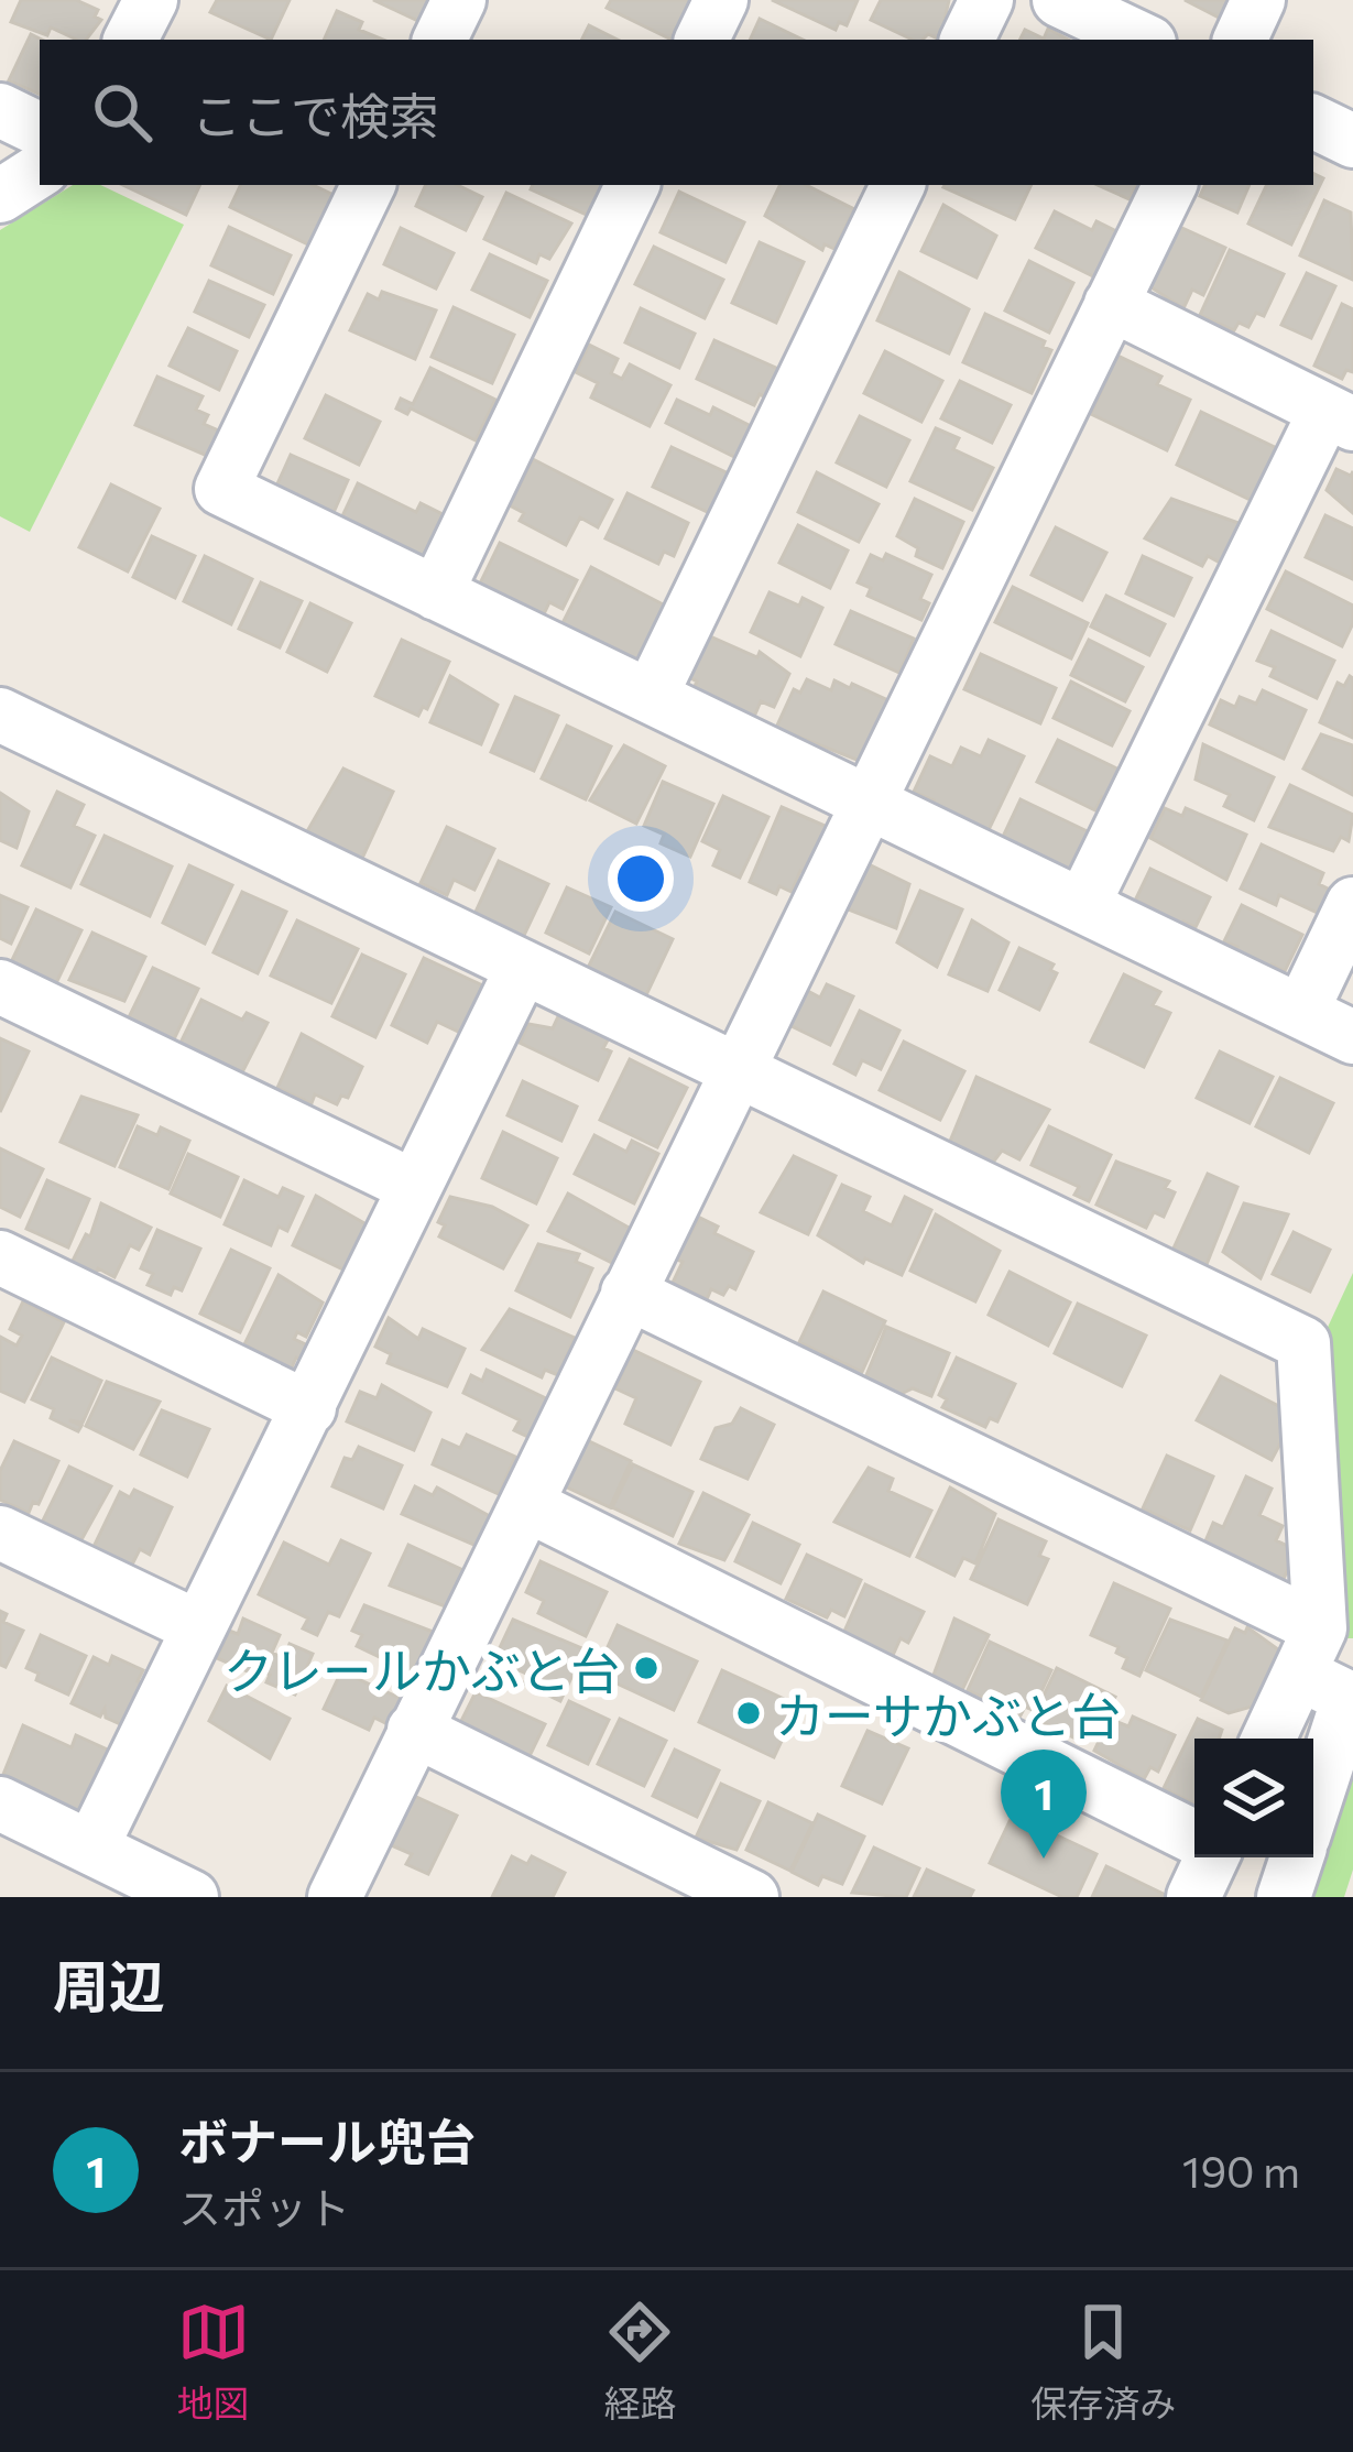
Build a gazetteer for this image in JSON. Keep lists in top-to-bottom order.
{
  "places": ["クレールかぶと台", "カーサかぶと台"],
  "page": {
    "search": "ここで検索",
    "pins": "1",
    "heading": "周辺",
    "list": [
      {
        "mark": "1",
        "name": "ボナール兜台",
        "note": "スポット",
        "value": "190 m"
      }
    ],
    "nav": ["地図", "経路", "保存済み"]
  }
}
